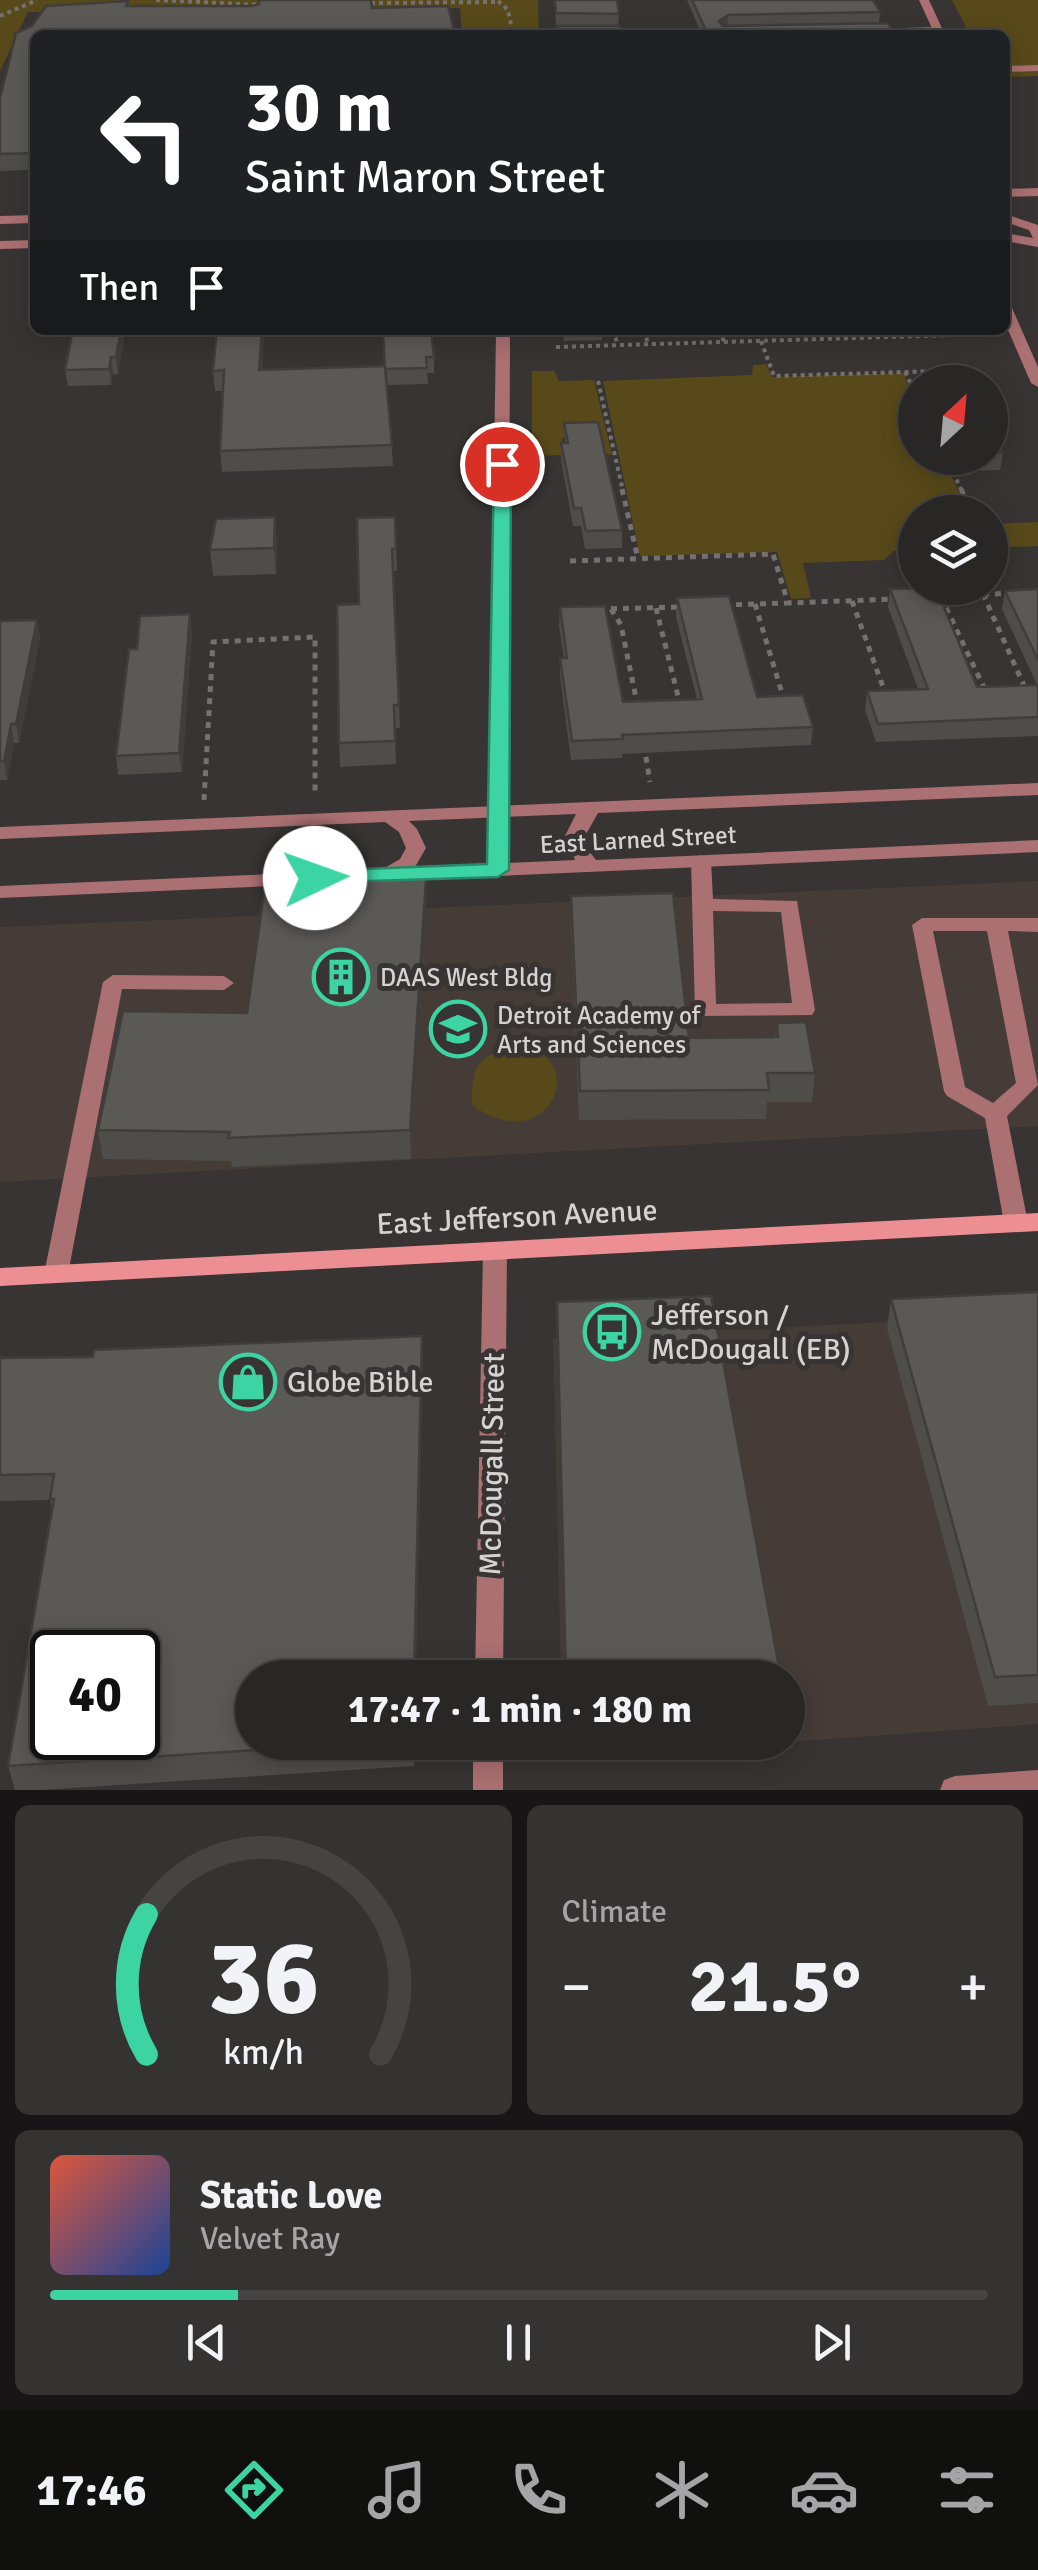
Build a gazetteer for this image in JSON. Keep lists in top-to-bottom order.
{
  "streets": {
    "main road": ["East Jefferson Avenue"],
    "street": ["East Larned Street", "McDougall Street"]
  },
  "crossings": [
    ["East Jefferson Avenue", "McDougall Street"]
  ],
  "places": {
    "building": ["DAAS West Bldg"],
    "school or university": ["Detroit Academy of Arts and Sciences"],
    "bus stop": ["Jefferson / McDougall (EB)"],
    "shop": ["Globe Bible"]
  },
  "north": "top right",
  "page": {
    "turn": ["30 m", "Saint Maron Street"],
    "then": "Then",
    "limit": "40",
    "trip": "17:47 · 1 min · 180 m",
    "tile": "Climate",
    "heat": ["−", "21.5°", "+"],
    "song": ["Static Love", "Velvet Ray"],
    "tabs": "17:46",
    "gauge": ["36", "km/h"]
  }
}
